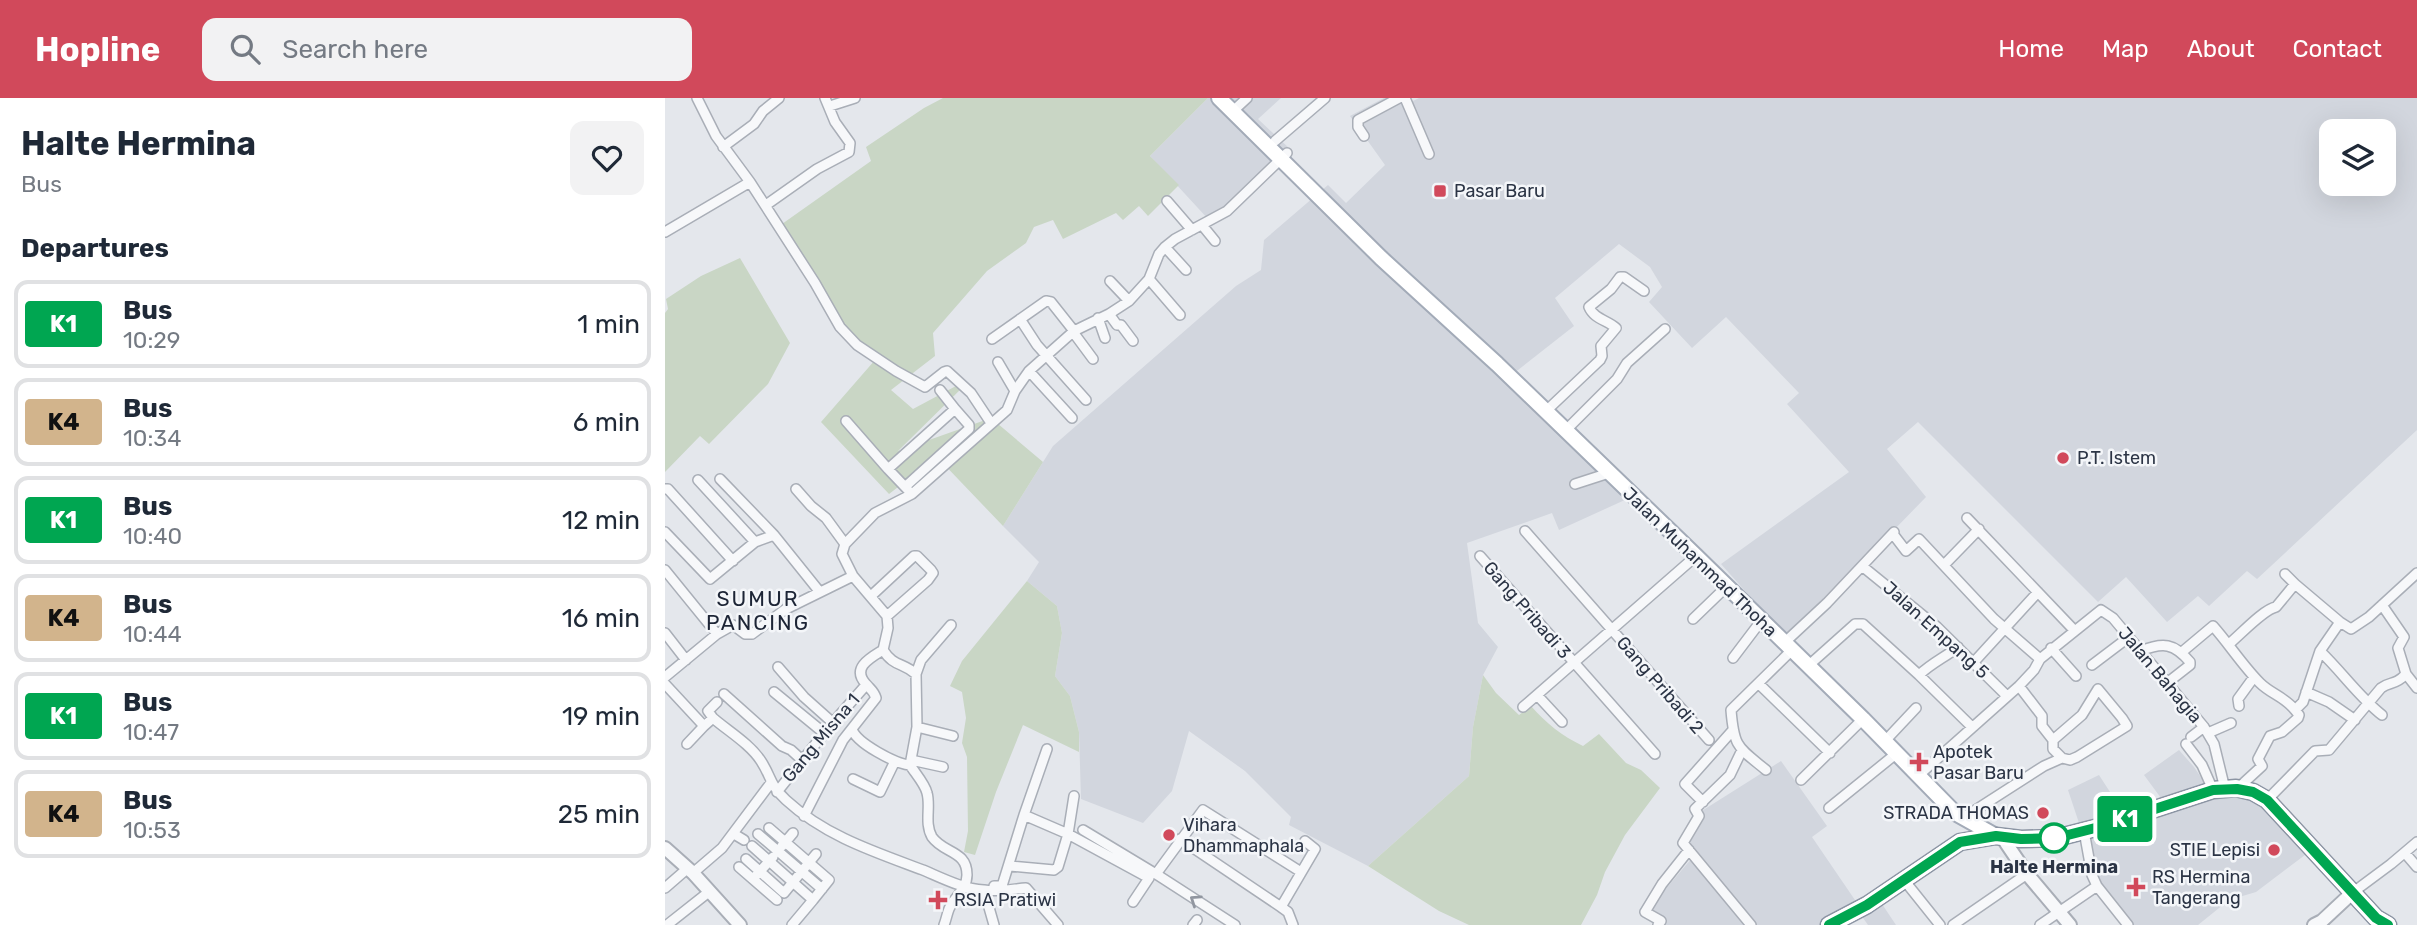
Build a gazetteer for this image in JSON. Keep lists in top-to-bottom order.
{
  "streets": {
    "main road": ["Jalan Muhammad Thoha"],
    "street": [
      "Gang Pribadi 3",
      "Jalan Empang 5",
      "Jalan Bahagia",
      "Gang Pribadi 2",
      "Gang Misna 1"
    ]
  },
  "crossings": [
    ["Jalan Muhammad Thoha", "Jalan Bahagia"],
    ["Jalan Empang 5", "Jalan Bahagia"]
  ],
  "districts": ["SUMUR PANCING"],
  "places": {
    "transit": ["Pasar Baru"],
    "other": [
      "P.T. Istem",
      "STRADA THOMAS",
      "Vihara Dhammaphala",
      "Halte Hermina",
      "STIE Lepisi"
    ],
    "health": ["Apotek Pasar Baru", "RS Hermina Tangerang", "RSIA Pratiwi"]
  },
  "lines": ["bus line K1"],
  "page": {
    "header": "Hopline",
    "search": "Search here",
    "nav": [
      "Home",
      "Map",
      "About",
      "Contact"
    ],
    "heading": [
      ["Halte Hermina", "Bus"],
      "Departures"
    ],
    "on_map": "K1",
    "list": [
      {
        "mark": "K1",
        "name": "Bus",
        "note": "10:29",
        "value": "1 min"
      },
      {
        "mark": "K4",
        "name": "Bus",
        "note": "10:34",
        "value": "6 min"
      },
      {
        "mark": "K1",
        "name": "Bus",
        "note": "10:40",
        "value": "12 min"
      },
      {
        "mark": "K4",
        "name": "Bus",
        "note": "10:44",
        "value": "16 min"
      },
      {
        "mark": "K1",
        "name": "Bus",
        "note": "10:47",
        "value": "19 min"
      },
      {
        "mark": "K4",
        "name": "Bus",
        "note": "10:53",
        "value": "25 min"
      }
    ]
  }
}
